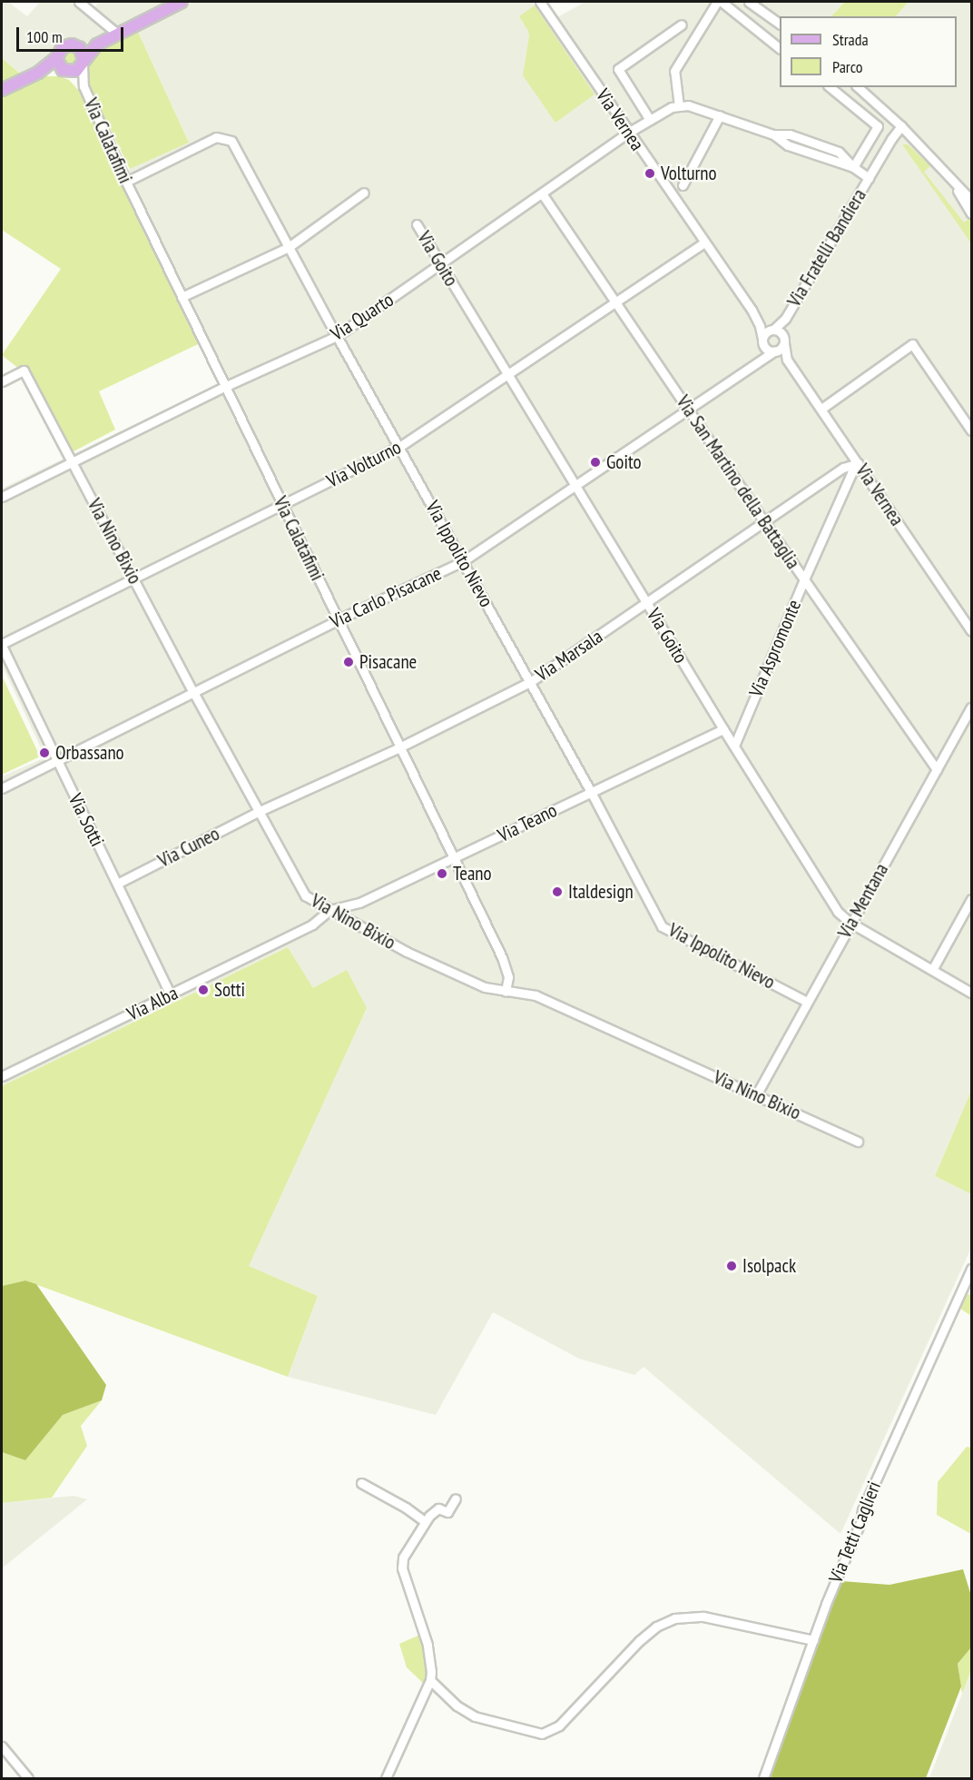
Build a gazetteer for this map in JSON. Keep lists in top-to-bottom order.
{
  "streets": {
    "street": [
      "Via Vernea",
      "Via Calatafimi",
      "Via Fratelli Bandiera",
      "Via Goito",
      "Via Quarto",
      "Via Volturno",
      "Via San Martino della Battaglia",
      "Via Nino Bixio",
      "Via Ippolito Nievo",
      "Via Carlo Pisacane",
      "Via Aspromonte",
      "Via Marsala",
      "Via Sotti",
      "Via Teano",
      "Via Cuneo",
      "Via Mentana",
      "Via Alba",
      "Via Tetti Caglieri"
    ]
  },
  "crossings": [
    ["Via Vernea", "Via Quarto"],
    ["Via Vernea", "Via Volturno"],
    ["Via Vernea", "Via Aspromonte"],
    ["Via Vernea", "Via Marsala"],
    ["Via Calatafimi", "Via Quarto"],
    ["Via Calatafimi", "Via Volturno"],
    ["Via Calatafimi", "Via Nino Bixio"],
    ["Via Calatafimi", "Via Ippolito Nievo"],
    ["Via Calatafimi", "Via Carlo Pisacane"],
    ["Via Calatafimi", "Via Marsala"],
    ["Via Calatafimi", "Via Teano"],
    ["Via Goito", "Via Quarto"],
    ["Via Goito", "Via Volturno"],
    ["Via Goito", "Via Carlo Pisacane"],
    ["Via Goito", "Via Aspromonte"],
    ["Via Goito", "Via Marsala"],
    ["Via Goito", "Via Teano"],
    ["Via Goito", "Via Mentana"],
    ["Via Quarto", "Via San Martino della Battaglia"],
    ["Via Quarto", "Via Nino Bixio"],
    ["Via Quarto", "Via Ippolito Nievo"],
    ["Via Volturno", "Via San Martino della Battaglia"],
    ["Via Volturno", "Via Nino Bixio"],
    ["Via Volturno", "Via Ippolito Nievo"],
    ["Via Volturno", "Via Sotti"],
    ["Via San Martino della Battaglia", "Via Carlo Pisacane"],
    ["Via San Martino della Battaglia", "Via Aspromonte"],
    ["Via San Martino della Battaglia", "Via Marsala"],
    ["Via San Martino della Battaglia", "Via Mentana"],
    ["Via Nino Bixio", "Via Carlo Pisacane"],
    ["Via Nino Bixio", "Via Marsala"],
    ["Via Nino Bixio", "Via Teano"],
    ["Via Nino Bixio", "Via Cuneo"],
    ["Via Nino Bixio", "Via Mentana"],
    ["Via Nino Bixio", "Via Alba"],
    ["Via Ippolito Nievo", "Via Carlo Pisacane"],
    ["Via Ippolito Nievo", "Via Marsala"],
    ["Via Ippolito Nievo", "Via Teano"],
    ["Via Ippolito Nievo", "Via Mentana"],
    ["Via Carlo Pisacane", "Via Sotti"],
    ["Via Aspromonte", "Via Marsala"],
    ["Via Marsala", "Via Cuneo"],
    ["Via Sotti", "Via Cuneo"],
    ["Via Sotti", "Via Alba"],
    ["Via Teano", "Via Alba"]
  ],
  "places": [
    "Volturno",
    "Goito",
    "Pisacane",
    "Orbassano",
    "Teano",
    "Italdesign",
    "Sotti",
    "Isolpack"
  ],
  "legend": ["Strada", "Parco"],
  "scale_bar": "100 m"
}
